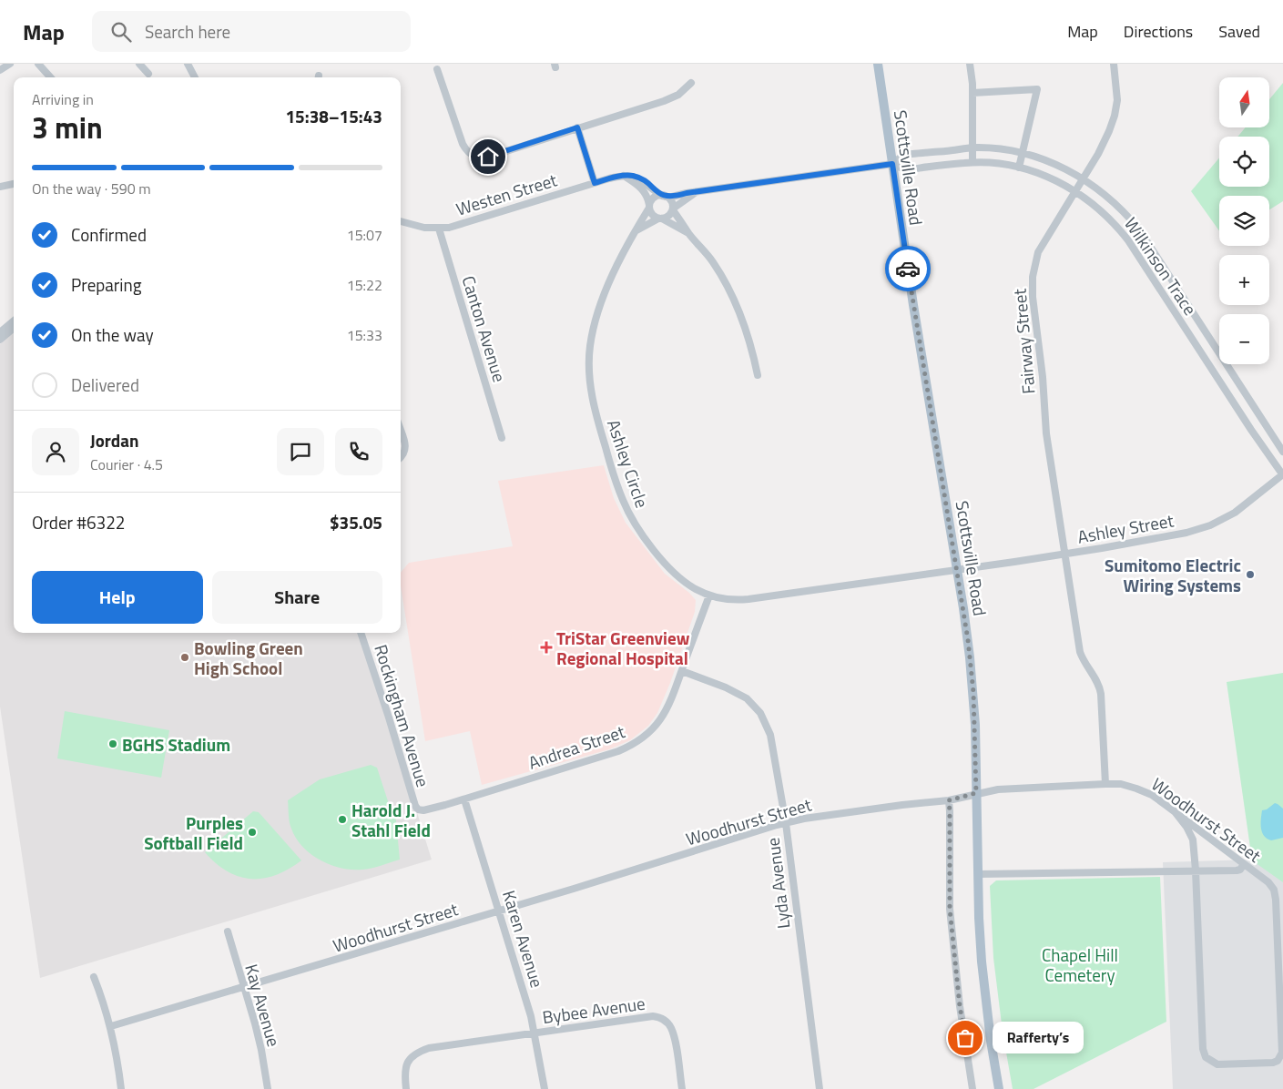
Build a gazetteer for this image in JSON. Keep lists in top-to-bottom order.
{
  "streets": {
    "main road": ["Scottsville Road"],
    "street": [
      "Westen Street",
      "Wilkinson Trace",
      "Canton Avenue",
      "Fairway Street",
      "Ashley Circle",
      "Ashley Street",
      "Rockingham Avenue",
      "Andrea Street",
      "Woodhurst Street",
      "Lyda Avenue",
      "Karen Avenue",
      "Kay Avenue",
      "Bybee Avenue"
    ]
  },
  "crossings": [
    ["Scottsville Road", "Wilkinson Trace"],
    ["Scottsville Road", "Ashley Circle"],
    ["Scottsville Road", "Ashley Street"],
    ["Scottsville Road", "Woodhurst Street"],
    ["Westen Street", "Canton Avenue"],
    ["Westen Street", "Ashley Circle"],
    ["Wilkinson Trace", "Fairway Street"],
    ["Wilkinson Trace", "Ashley Street"],
    ["Fairway Street", "Ashley Street"],
    ["Fairway Street", "Woodhurst Street"],
    ["Ashley Circle", "Ashley Street"],
    ["Ashley Circle", "Andrea Street"],
    ["Rockingham Avenue", "Andrea Street"],
    ["Andrea Street", "Lyda Avenue"],
    ["Andrea Street", "Karen Avenue"],
    ["Woodhurst Street", "Lyda Avenue"],
    ["Woodhurst Street", "Karen Avenue"],
    ["Woodhurst Street", "Kay Avenue"],
    ["Karen Avenue", "Bybee Avenue"]
  ],
  "parks": ["Chapel Hill Cemetery"],
  "places": {
    "other": [
      "Sumitomo Electric Wiring Systems",
      "Bowling Green High School",
      "BGHS Stadium",
      "Harold J. Stahl Field",
      "Purples Softball Field",
      "Rafferty’s"
    ],
    "health": ["TriStar Greenview Regional Hospital"]
  },
  "north": "top",
  "page": {
    "header": "Map",
    "search": "Search here",
    "nav": ["Map", "Directions", "Saved"],
    "map_buttons": ["+", "−"],
    "heading": ["3 min", "Arriving in", "15:38–15:43"],
    "panel": [
      "Jordan",
      "Courier · 4.5",
      "Order #6322",
      "$35.05"
    ],
    "bar": "On the way · 590 m",
    "list": [
      ["Confirmed", "15:07"],
      ["Preparing", "15:22"],
      ["On the way", "15:33"],
      "Delivered"
    ],
    "buttons": ["Help", "Share"],
    "bubble": "Rafferty’s"
  }
}
